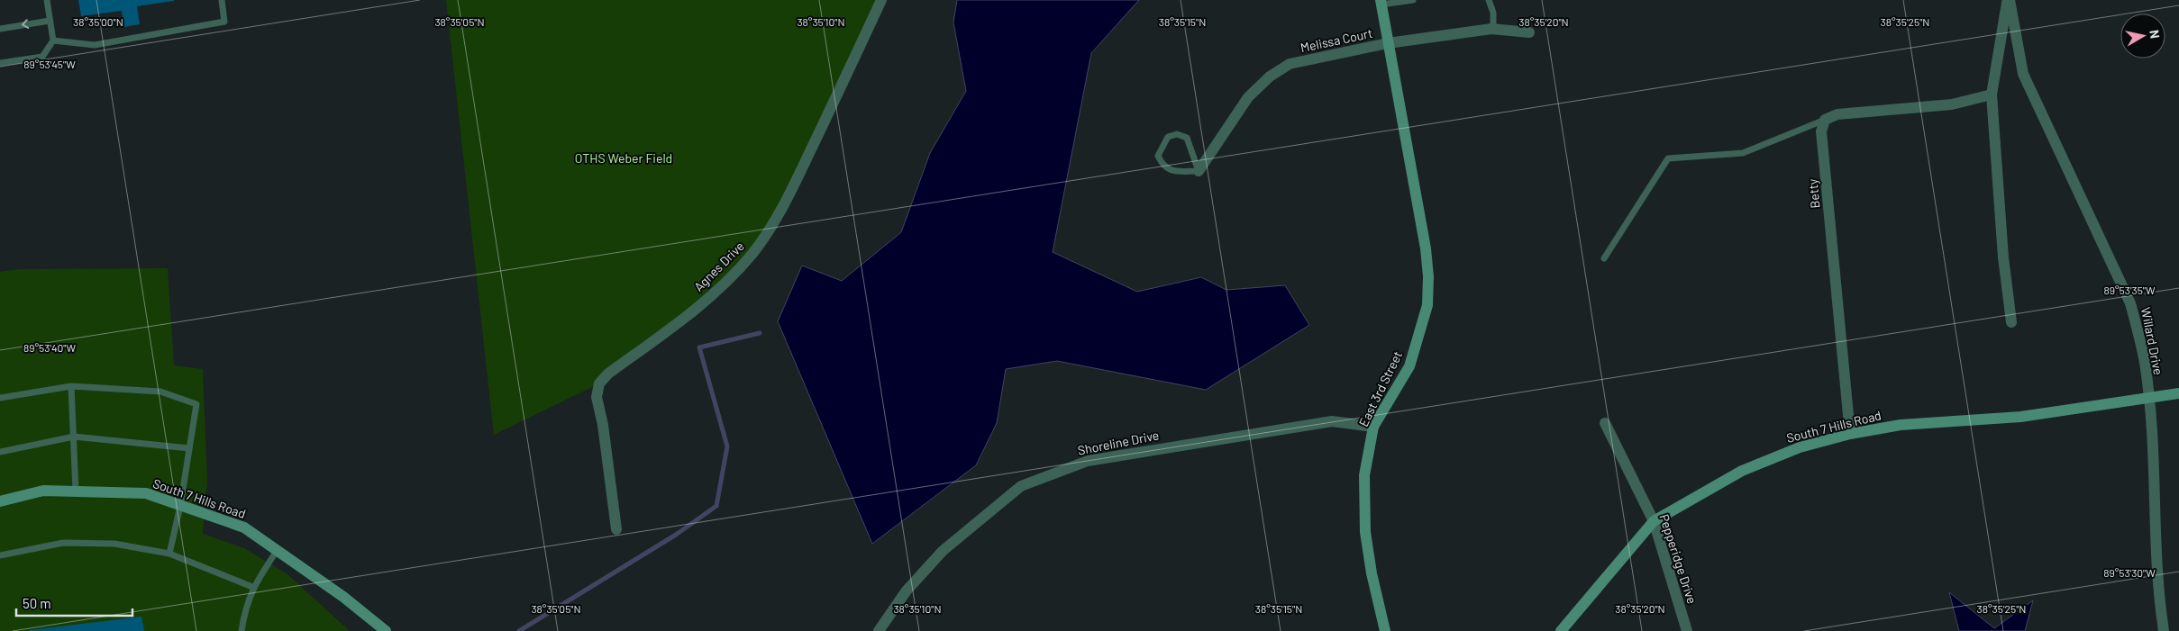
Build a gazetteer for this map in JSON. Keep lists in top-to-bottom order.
{
  "streets": {
    "street": [
      "Melissa Court",
      "Betty",
      "Agnes Drive",
      "Willard Drive",
      "East 3rd Street",
      "South 7 Hills Road",
      "Shoreline Drive",
      "Pepperidge Drive"
    ]
  },
  "crossings": [
    ["Melissa Court", "East 3rd Street"],
    ["Betty", "South 7 Hills Road"],
    ["East 3rd Street", "Shoreline Drive"],
    ["South 7 Hills Road", "Pepperidge Drive"]
  ],
  "parks": ["OTHS Weber Field"],
  "scale_bar": "50 m",
  "north": "right",
  "coordinates": [
    "38°35'00\"N",
    "38°35'10\"N",
    "38°35'05\"N",
    "38°35'15\"N",
    "38°35'20\"N",
    "38°35'25\"N",
    "89°53'45\"W",
    "89°53'35\"W",
    "89°53'40\"W",
    "89°53'30\"W"
  ]
}
